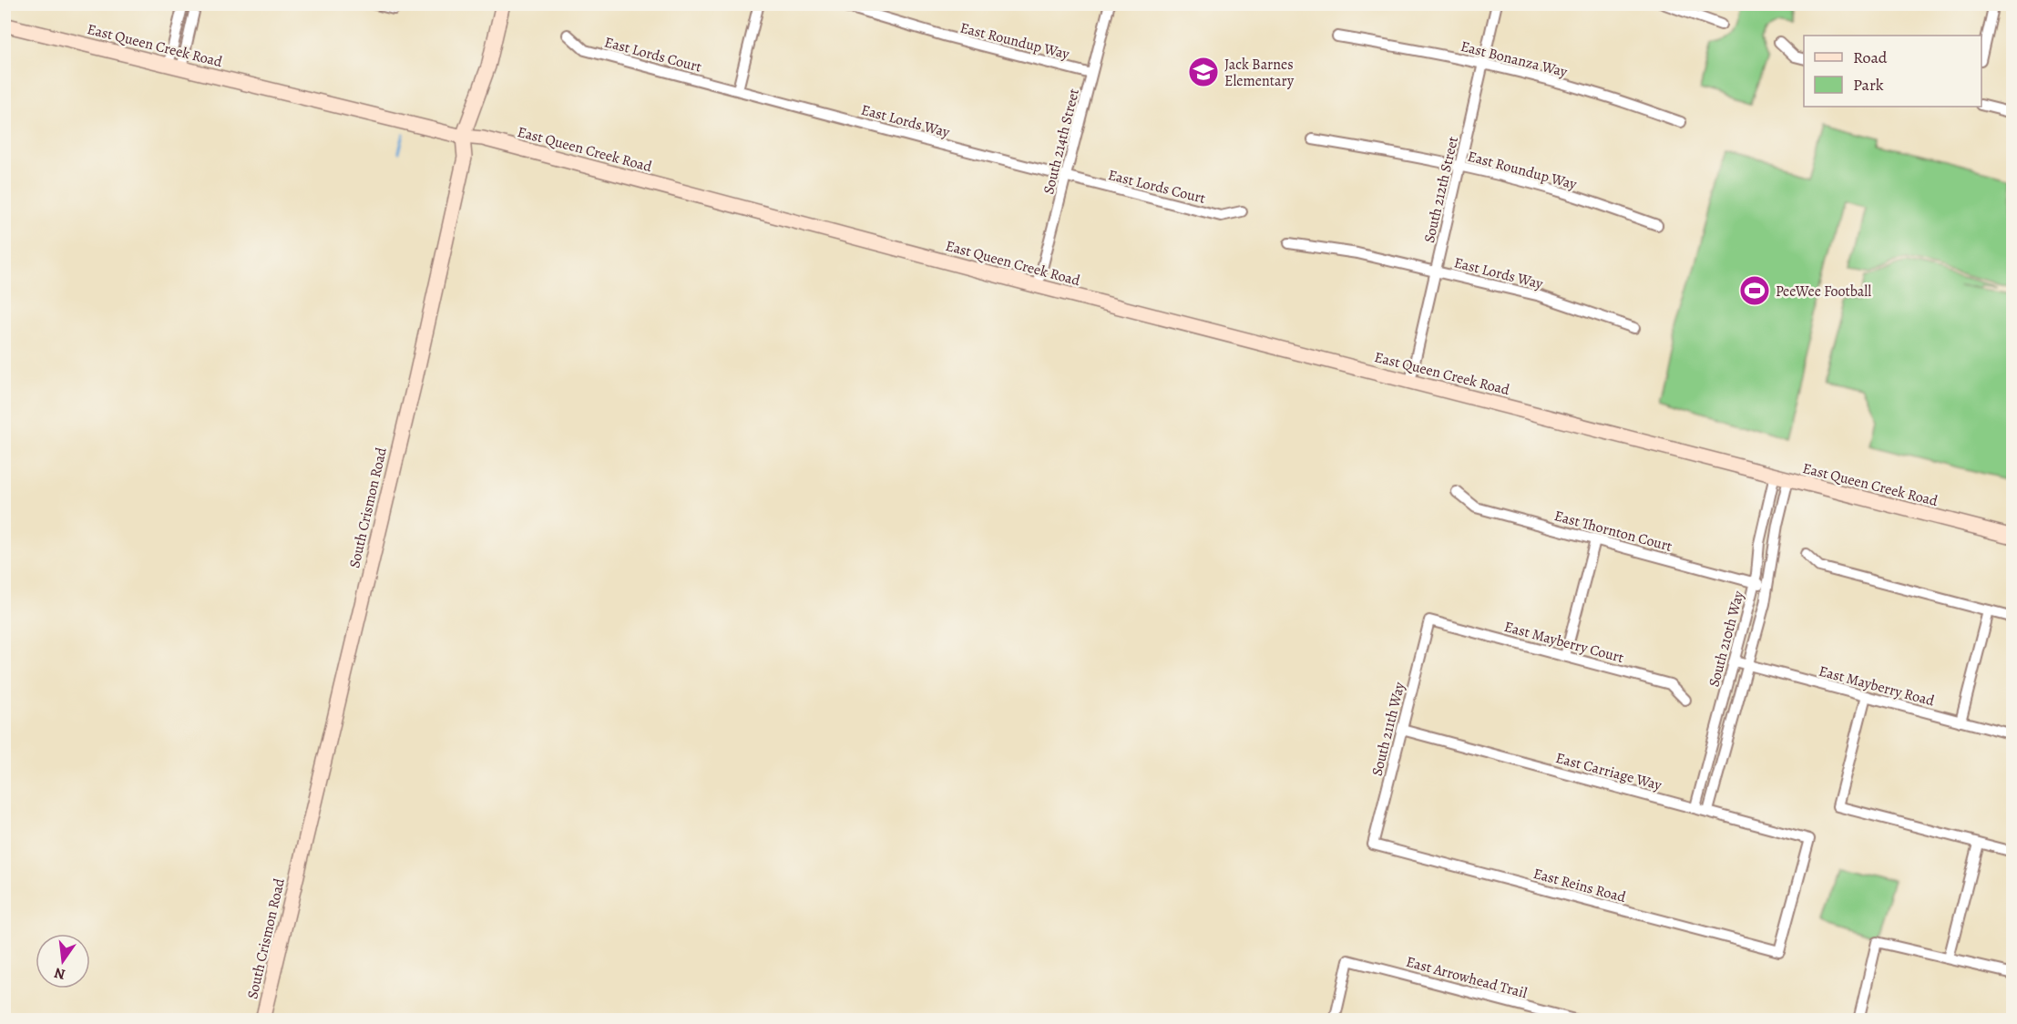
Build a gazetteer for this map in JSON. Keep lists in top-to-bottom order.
{
  "streets": {
    "main road": ["East Queen Creek Road", "South Crismon Road"],
    "street": [
      "East Roundup Way",
      "East Lords Court",
      "East Bonanza Way",
      "East Lords Way",
      "South 214th Street",
      "South 212th Street",
      "East Thornton Court",
      "South 210th Way",
      "East Mayberry Court",
      "East Mayberry Road",
      "South 211th Way",
      "East Carriage Way",
      "East Reins Road",
      "East Arrowhead Trail"
    ]
  },
  "crossings": [
    ["East Roundup Way", "South 214th Street"],
    ["East Roundup Way", "South 212th Street"],
    ["East Queen Creek Road", "South 214th Street"],
    ["East Queen Creek Road", "South 212th Street"],
    ["East Queen Creek Road", "South Crismon Road"],
    ["East Queen Creek Road", "South 210th Way"],
    ["East Lords Court", "East Lords Way"],
    ["East Lords Court", "South 214th Street"],
    ["East Bonanza Way", "South 212th Street"],
    ["East Lords Way", "South 214th Street"],
    ["East Lords Way", "South 212th Street"],
    ["East Thornton Court", "South 210th Way"],
    ["South 210th Way", "East Mayberry Road"],
    ["South 210th Way", "East Carriage Way"],
    ["East Mayberry Court", "South 211th Way"],
    ["South 211th Way", "East Carriage Way"],
    ["South 211th Way", "East Reins Road"],
    ["East Carriage Way", "East Reins Road"]
  ],
  "places": {
    "school or university": ["Jack Barnes Elementary"],
    "sports": ["PeeWee Football"]
  },
  "legend": ["Road", "Park"],
  "north": "bottom"
}
